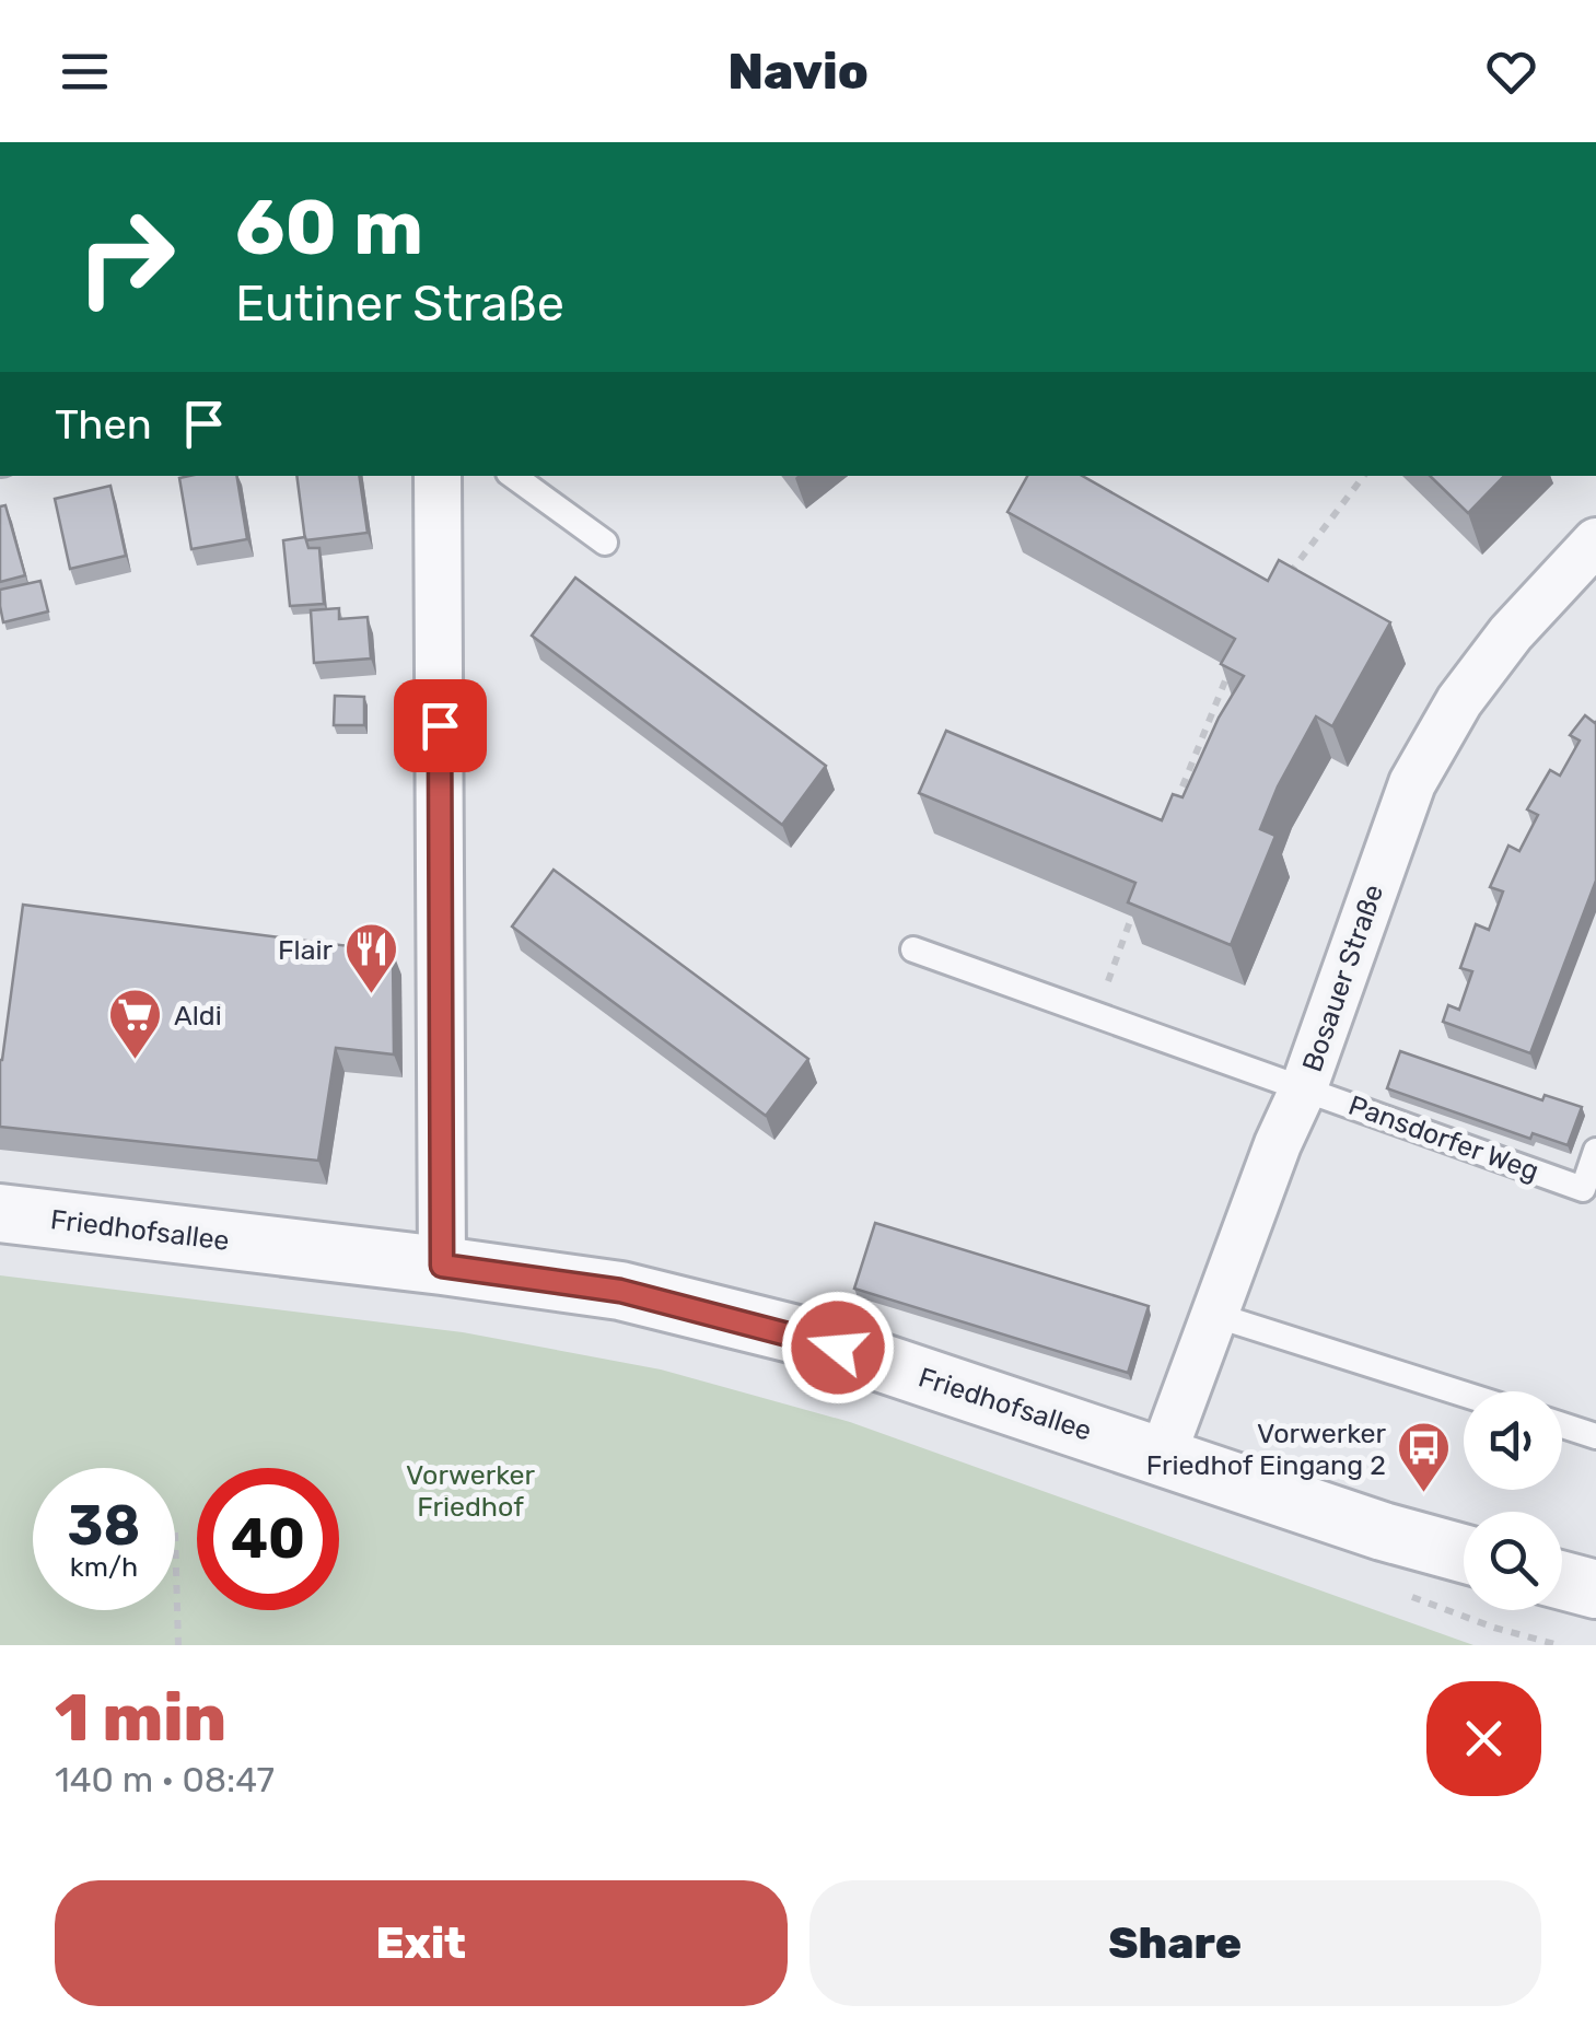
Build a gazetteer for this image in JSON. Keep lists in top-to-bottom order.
{
  "streets": {
    "street": ["Bosauer Straße", "Friedhofsallee"],
    "lane": ["Pansdorfer Weg"]
  },
  "crossings": [
    ["Bosauer Straße", "Pansdorfer Weg"],
    ["Bosauer Straße", "Friedhofsallee"]
  ],
  "parks": ["Vorwerker Friedhof"],
  "places": {
    "restaurant": ["Flair"],
    "supermarket": ["Aldi"],
    "bus stop": ["Vorwerker Friedhof Eingang 2"]
  },
  "page": {
    "header": "Navio",
    "turn": ["60 m", "Eutiner Straße"],
    "then": "Then",
    "speed": "38 km/h",
    "limit": "40",
    "heading": ["1 min", "140 m · 08:47"],
    "buttons": ["Exit", "Share"]
  }
}
